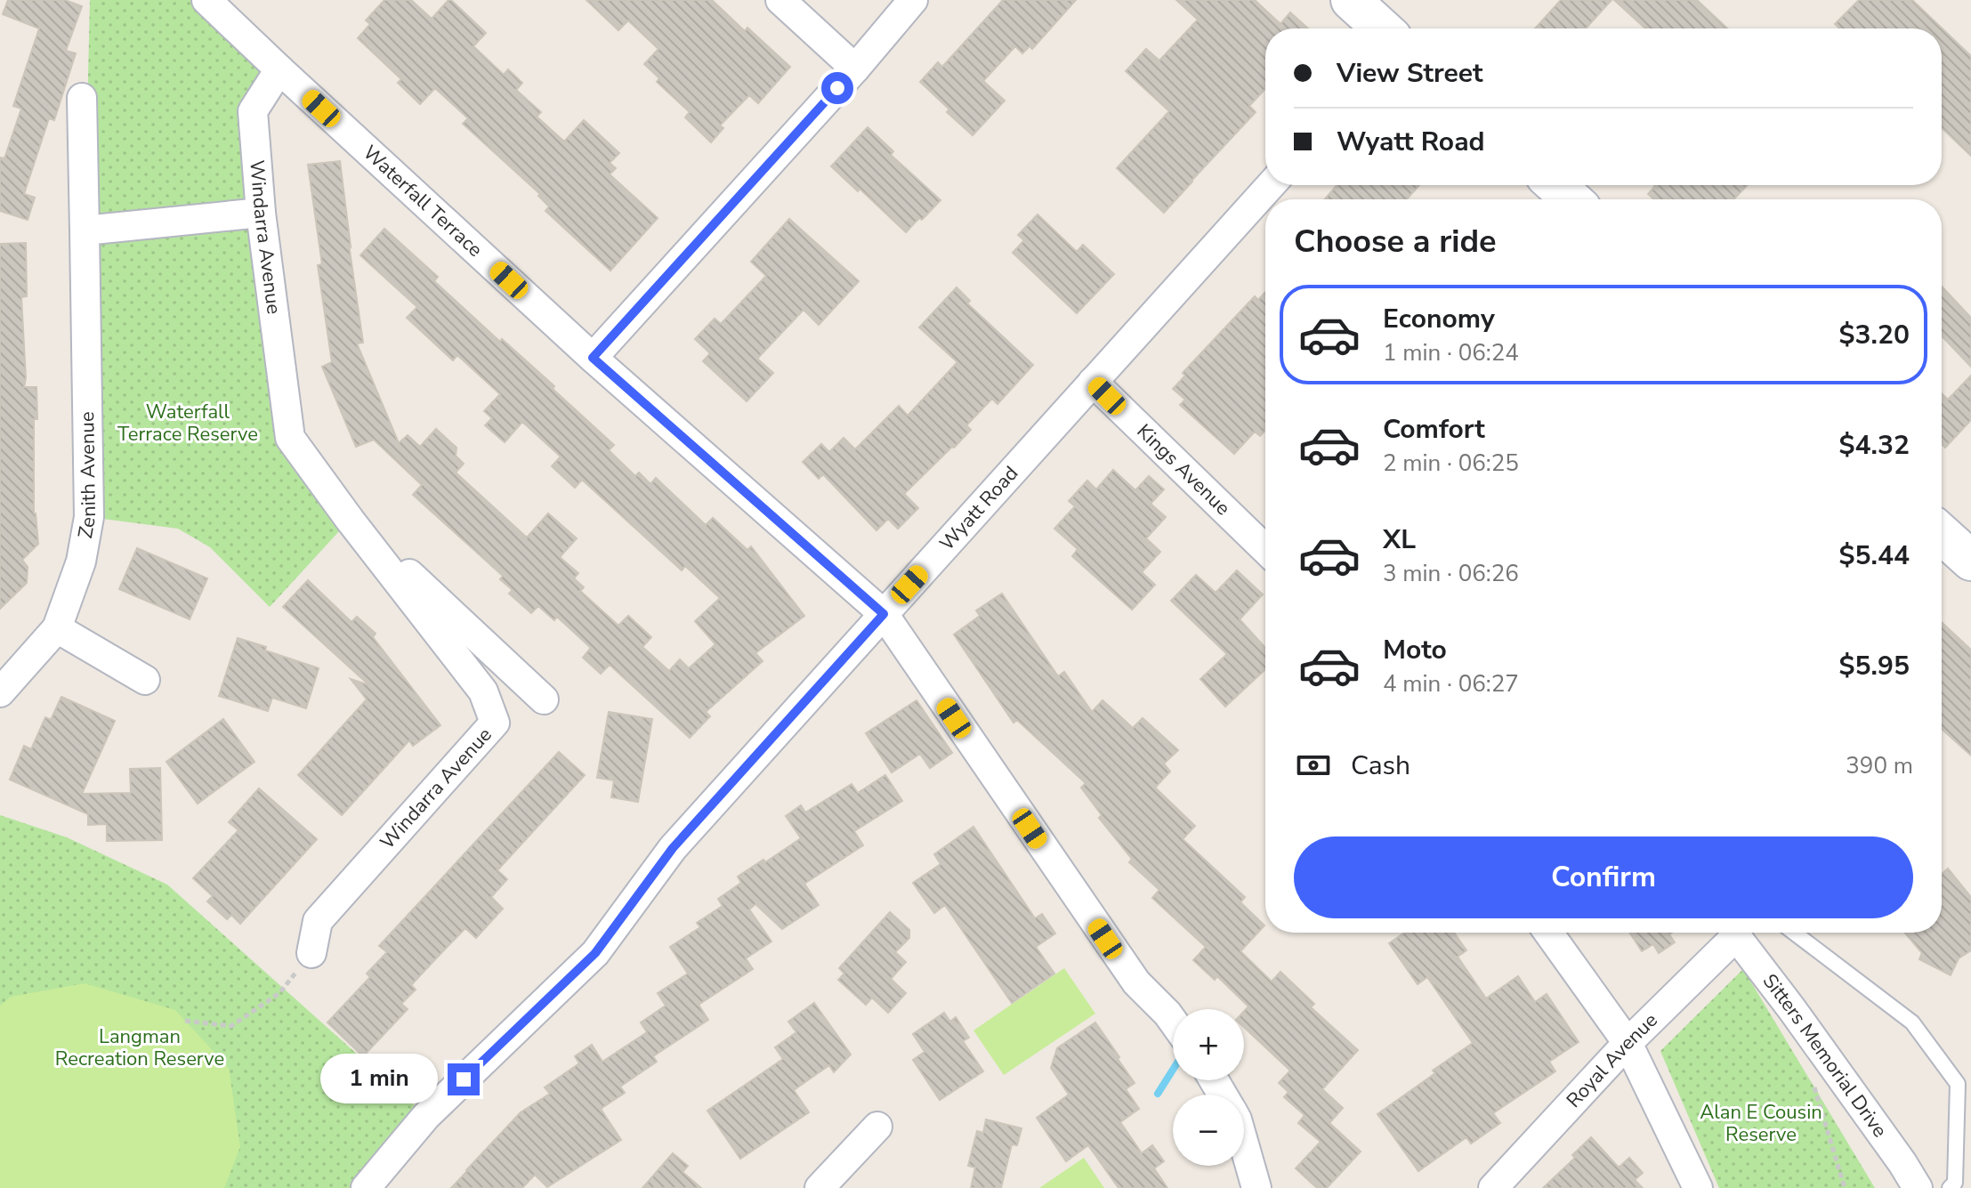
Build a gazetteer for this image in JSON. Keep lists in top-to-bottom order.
{
  "streets": {
    "street": [
      "Waterfall Terrace",
      "Windarra Avenue",
      "Kings Avenue",
      "Zenith Avenue",
      "Wyatt Road",
      "Sitters Memorial Drive",
      "Royal Avenue"
    ]
  },
  "crossings": [
    ["Waterfall Terrace", "Windarra Avenue"],
    ["Waterfall Terrace", "Wyatt Road"],
    ["Kings Avenue", "Wyatt Road"]
  ],
  "parks": ["Waterfall Terrace Reserve", "Langman Recreation Reserve", "Alan E Cousin Reserve"],
  "page": {
    "banner": ["View Street", "Wyatt Road"],
    "heading": "Choose a ride",
    "list": [
      {
        "name": "Economy",
        "note": "1 min · 06:24",
        "value": "$3.20"
      },
      {
        "name": "Comfort",
        "note": "2 min · 06:25",
        "value": "$4.32"
      },
      {
        "name": "XL",
        "note": "3 min · 06:26",
        "value": "$5.44"
      },
      {
        "name": "Moto",
        "note": "4 min · 06:27",
        "value": "$5.95"
      }
    ],
    "pay": ["Cash", "390 m"],
    "buttons": "Confirm",
    "map_buttons": ["+", "−"],
    "bubble": "1 min"
  }
}
